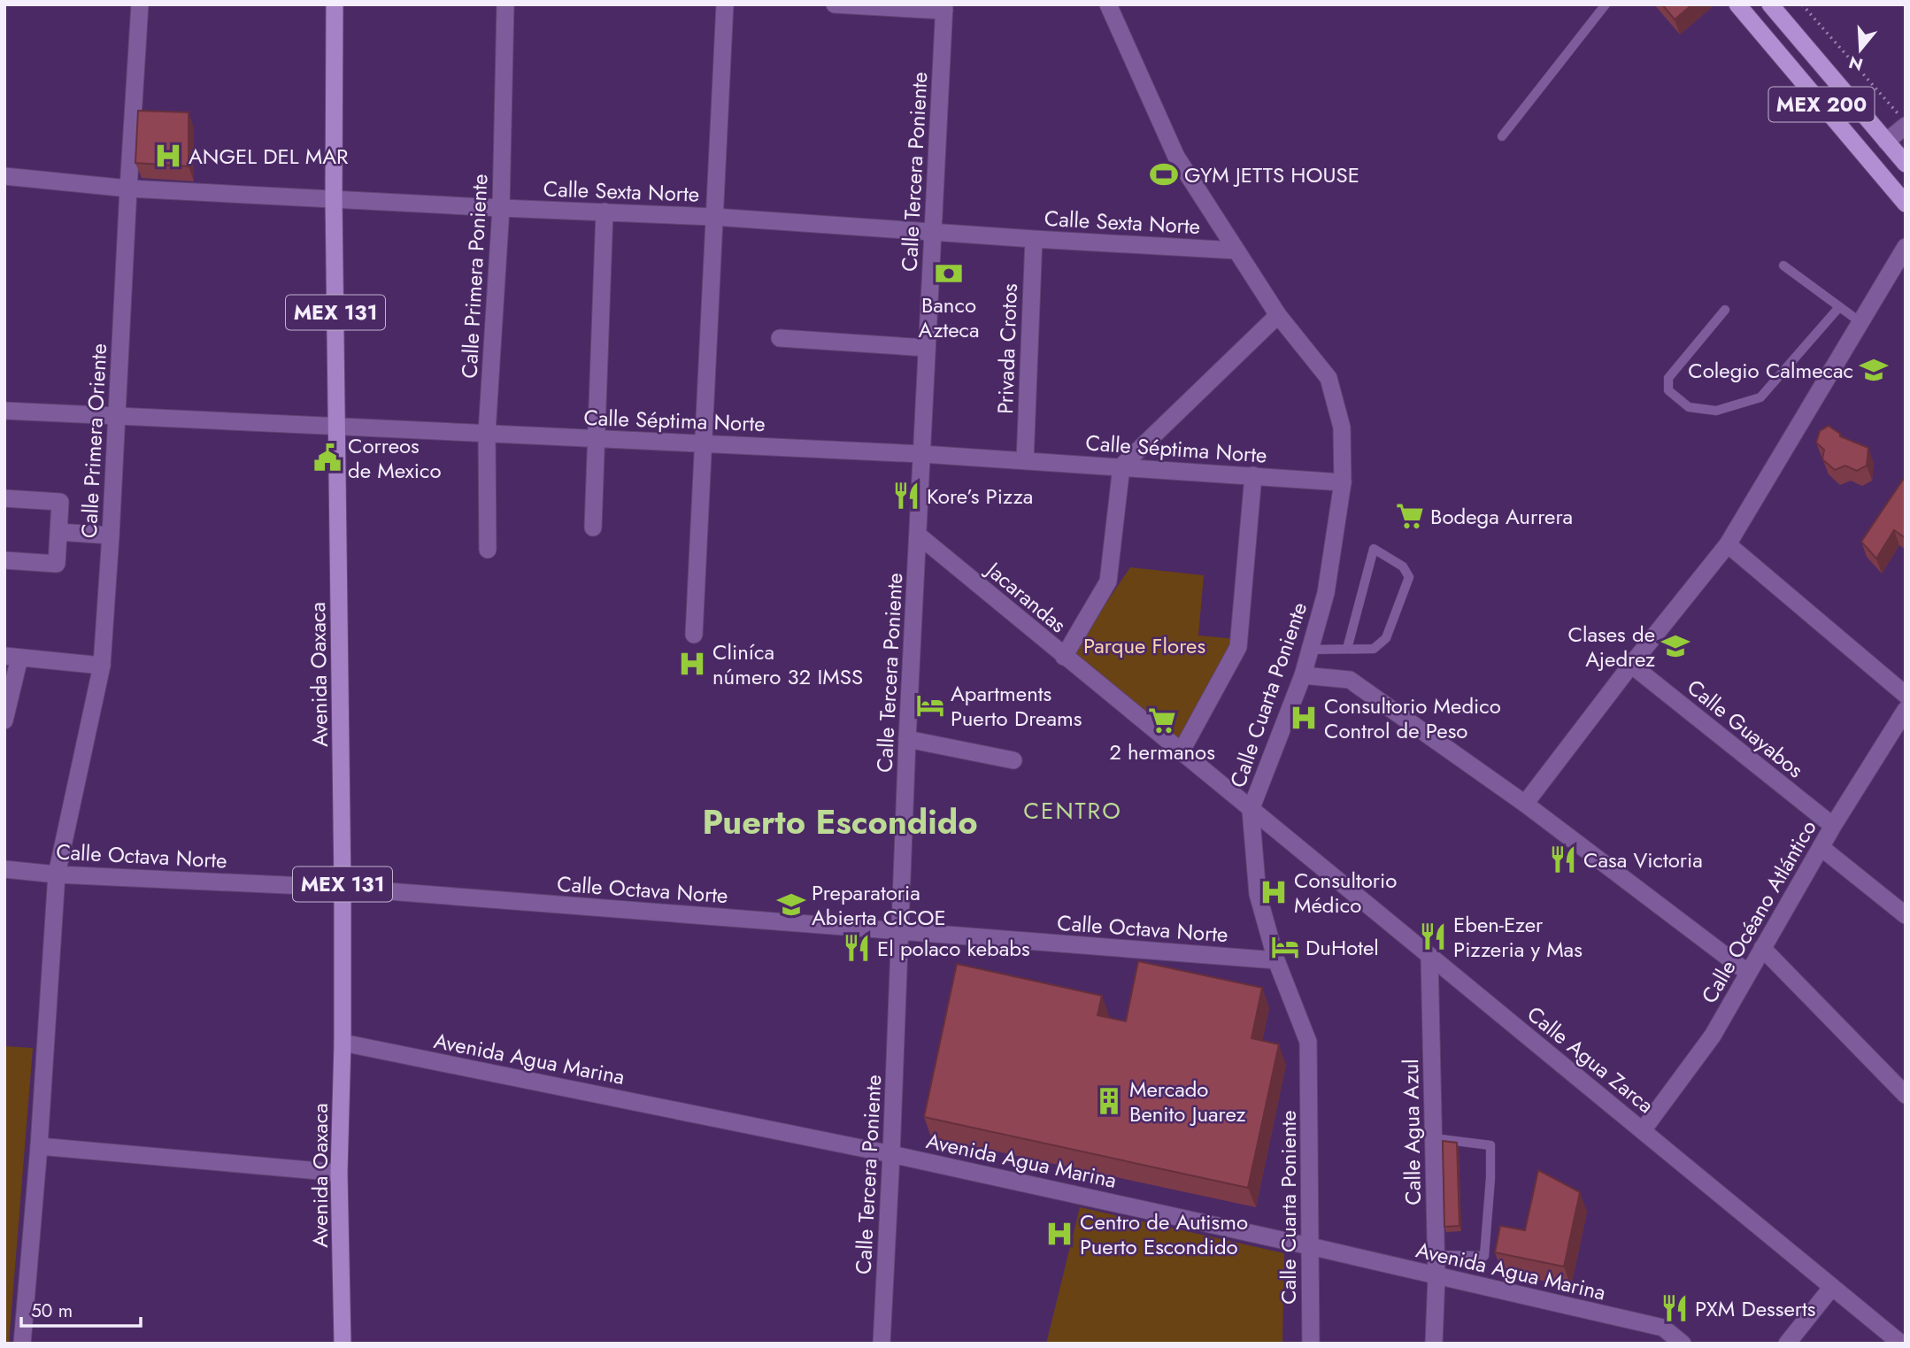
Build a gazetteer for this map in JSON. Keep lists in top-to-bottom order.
{
  "streets": {
    "highway": ["MEX 200"],
    "main road": ["MEX 131", "Avenida Oaxaca"],
    "street": [
      "Calle Tercera Poniente",
      "Calle Sexta Norte",
      "Calle Primera Poniente",
      "Privada Crotos",
      "Calle Séptima Norte",
      "Calle Primera Oriente",
      "Jacarandas",
      "Calle Cuarta Poniente",
      "Calle Guayabos",
      "Calle Octava Norte",
      "Calle Océano Atlántico",
      "Avenida Agua Marina",
      "Calle Agua Zarca",
      "Calle Agua Azul"
    ]
  },
  "crossings": [
    ["Calle Tercera Poniente", "Calle Sexta Norte"],
    ["Calle Tercera Poniente", "Calle Séptima Norte"],
    ["Calle Tercera Poniente", "Jacarandas"],
    ["Calle Tercera Poniente", "Calle Octava Norte"],
    ["Calle Tercera Poniente", "Avenida Agua Marina"],
    ["Calle Sexta Norte", "Calle Primera Poniente"],
    ["Calle Sexta Norte", "Privada Crotos"],
    ["Calle Sexta Norte", "Calle Primera Oriente"],
    ["Calle Sexta Norte", "Avenida Oaxaca"],
    ["Calle Sexta Norte", "Calle Cuarta Poniente"],
    ["Calle Primera Poniente", "Calle Séptima Norte"],
    ["Privada Crotos", "Calle Séptima Norte"],
    ["Calle Séptima Norte", "Calle Primera Oriente"],
    ["Calle Séptima Norte", "Avenida Oaxaca"],
    ["Calle Séptima Norte", "Calle Cuarta Poniente"],
    ["Calle Primera Oriente", "Calle Octava Norte"],
    ["Jacarandas", "Calle Cuarta Poniente"],
    ["Jacarandas", "Calle Agua Zarca"],
    ["Avenida Oaxaca", "Calle Octava Norte"],
    ["Avenida Oaxaca", "Avenida Agua Marina"],
    ["Calle Cuarta Poniente", "Calle Octava Norte"],
    ["Calle Cuarta Poniente", "Avenida Agua Marina"],
    ["Calle Cuarta Poniente", "Calle Agua Zarca"],
    ["Calle Guayabos", "Calle Océano Atlántico"],
    ["Calle Océano Atlántico", "Calle Agua Zarca"],
    ["Avenida Agua Marina", "Calle Agua Azul"],
    ["Calle Agua Zarca", "Calle Agua Azul"]
  ],
  "districts": ["CENTRO", "Puerto Escondido"],
  "parks": ["Parque Flores"],
  "places": {
    "hospital": [
      "ANGEL DEL MAR",
      "Cliníca número 32 IMSS",
      "Consultorio Medico Control de Peso",
      "Consultorio Médico",
      "Centro de Autismo Puerto Escondido"
    ],
    "sports": ["GYM JETTS HOUSE"],
    "bank": ["Banco Azteca"],
    "school or university": ["Colegio Calmecac", "Clases de Ajedrez", "Preparatoria Abierta CICOE"],
    "public building": ["Correos de Mexico"],
    "restaurant": [
      "Kore’s Pizza",
      "Casa Victoria",
      "Eben-Ezer Pizzeria y Mas",
      "El polaco kebabs",
      "PXM Desserts"
    ],
    "supermarket": ["Bodega Aurrera", "2 hermanos"],
    "hotel": ["Apartments Puerto Dreams", "DuHotel"],
    "building": ["Mercado Benito Juarez"]
  },
  "scale_bar": "50 m",
  "north": "bottom"
}
